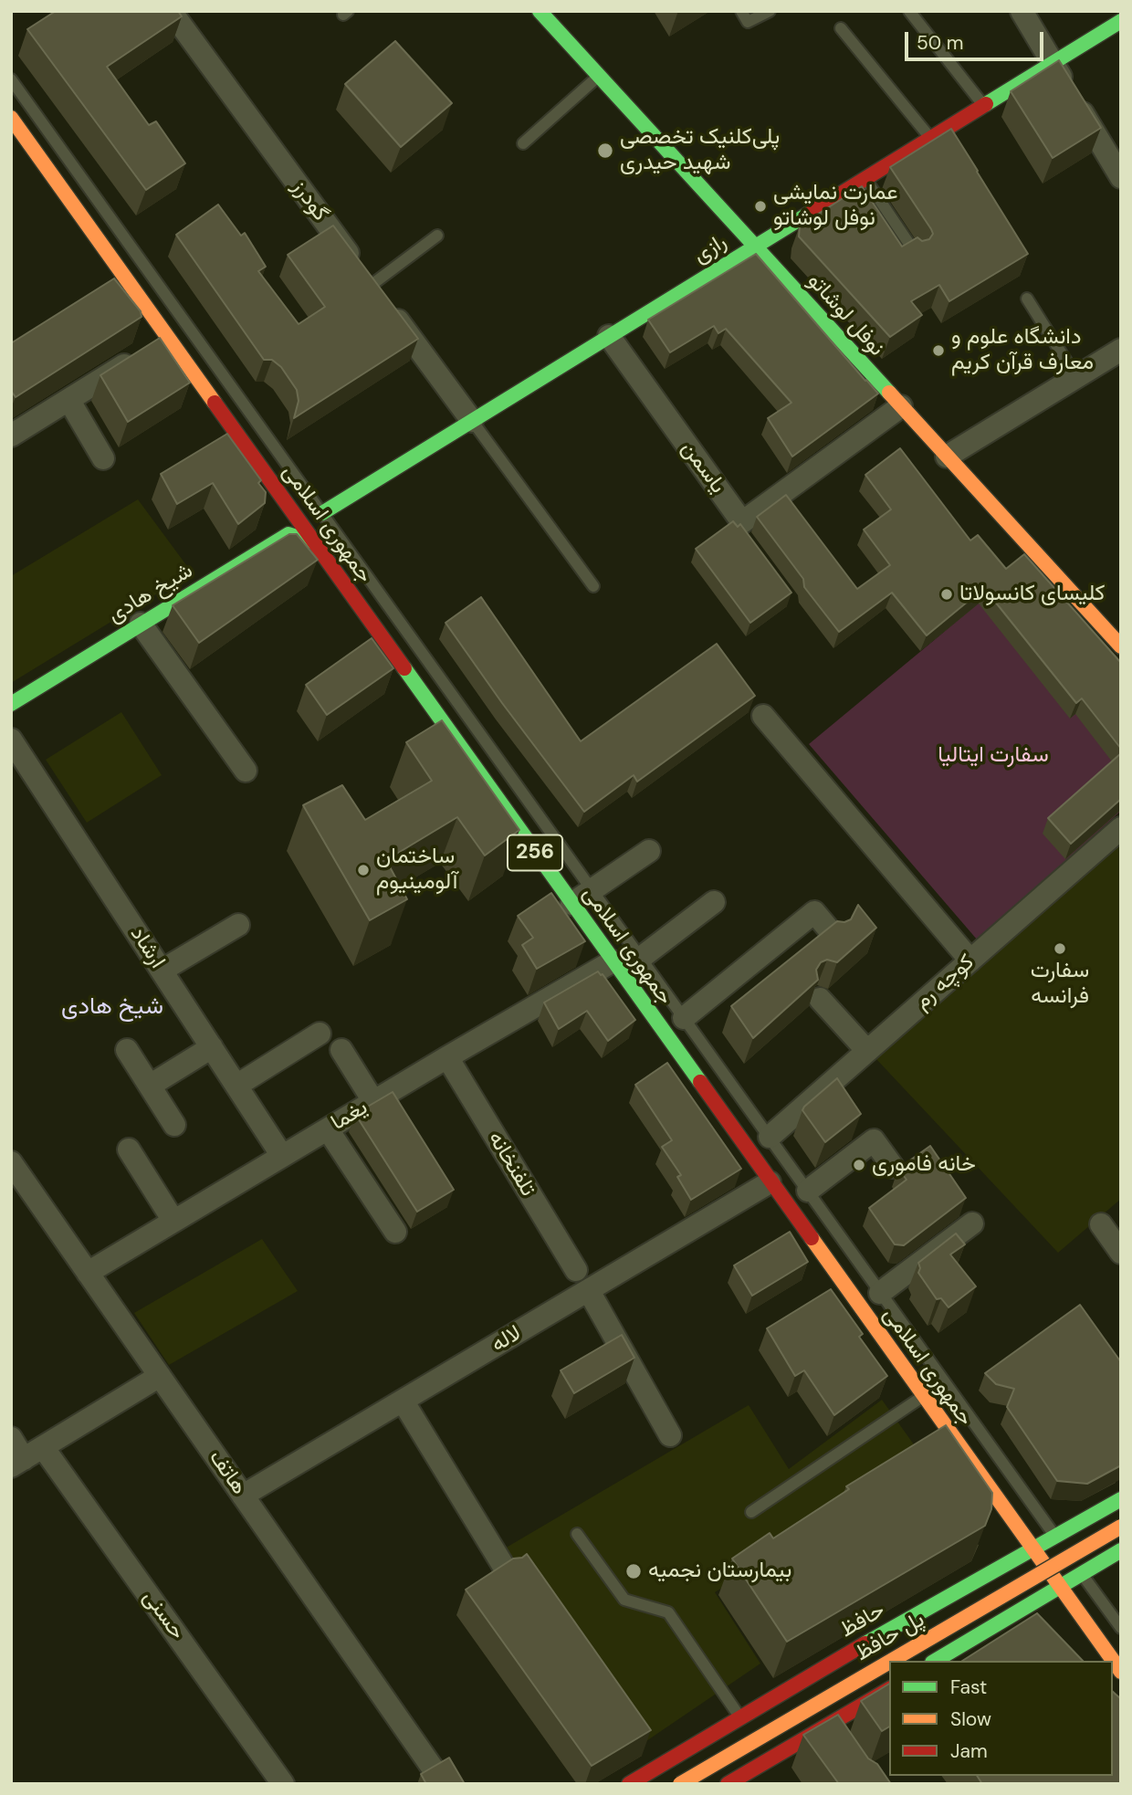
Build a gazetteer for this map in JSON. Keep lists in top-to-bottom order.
{
  "streets": {
    "main road": [
      "رازی",
      "نوفل لوشاتو",
      "جمهوری اسلامی",
      "شیخ هادی",
      "256",
      "حافظ",
      "پل حافظ"
    ],
    "street": [
      "گودرز",
      "یاسمن",
      "ارشاد",
      "کوچه رم",
      "یغما",
      "تلفنخانه",
      "لاله",
      "هاتف",
      "حسنی"
    ]
  },
  "crossings": [
    ["گودرز", "رازی"],
    ["رازی", "نوفل لوشاتو"],
    ["رازی", "یاسمن"],
    ["رازی", "جمهوری اسلامی"],
    ["نوفل لوشاتو", "یاسمن"],
    ["جمهوری اسلامی", "شیخ هادی"],
    ["جمهوری اسلامی", "یغما"],
    ["جمهوری اسلامی", "لاله"],
    ["جمهوری اسلامی", "حافظ"],
    ["ارشاد", "یغما"],
    ["یغما", "تلفنخانه"],
    ["یغما", "هاتف"],
    ["لاله", "هاتف"]
  ],
  "districts": ["شیخ هادی"],
  "parks": ["سفارت ایتالیا"],
  "places": [
    "پلی‌کلنیک تخصصی شهید حیدری",
    "عمارت نمایشی نوفل لوشاتو",
    "دانشگاه علوم و معارف قرآن کریم",
    "کلیسای کانسولاتا",
    "ساختمان آلومینیوم",
    "سفارت فرانسه",
    "خانه فاموری",
    "بیمارستان نجمیه"
  ],
  "legend": ["Fast", "Slow", "Jam"],
  "scale_bar": "50 m"
}
